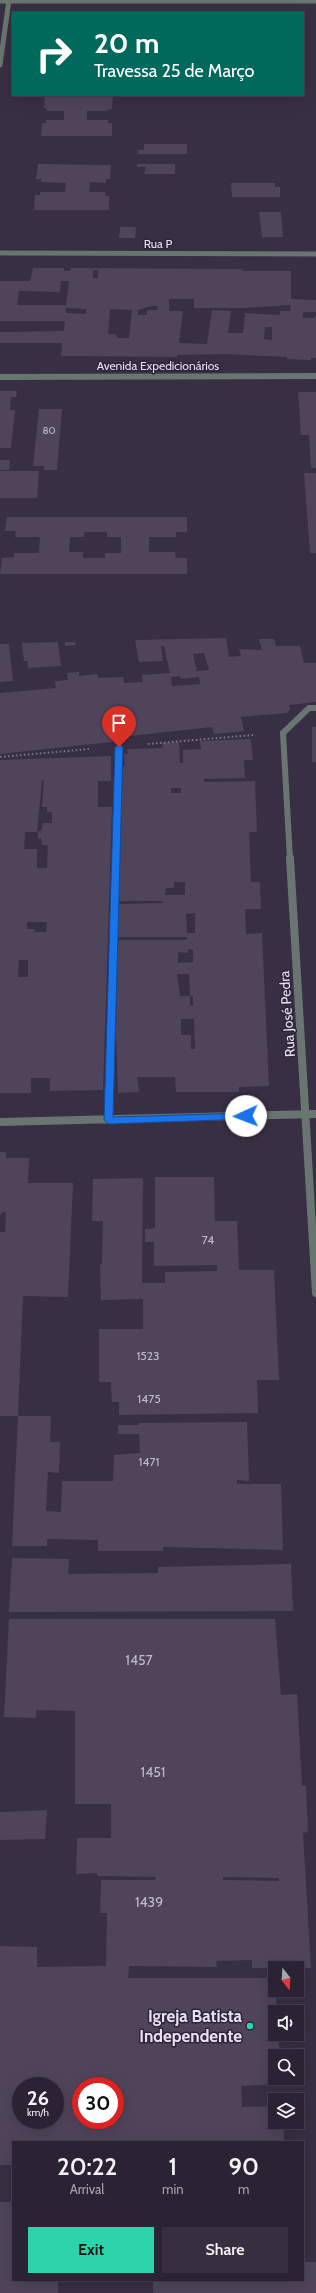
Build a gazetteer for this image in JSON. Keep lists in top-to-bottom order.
{
  "streets": {
    "street": ["Rua P", "Avenida Expedicionários", "Rua José Pedra"]
  },
  "places": ["Igreja Batista Independente"],
  "house_numbers": [
    "80",
    "74",
    "1523",
    "1475",
    "1471",
    "1457",
    "1451",
    "1439"
  ],
  "north": "bottom",
  "page": {
    "turn": ["20 m", "Travessa 25 de Março"],
    "speed": "26 km/h",
    "limit": "30",
    "eta": [
      "20:22",
      "Arrival",
      "1",
      "min",
      "90",
      "m"
    ],
    "buttons": ["Exit", "Share"]
  }
}
